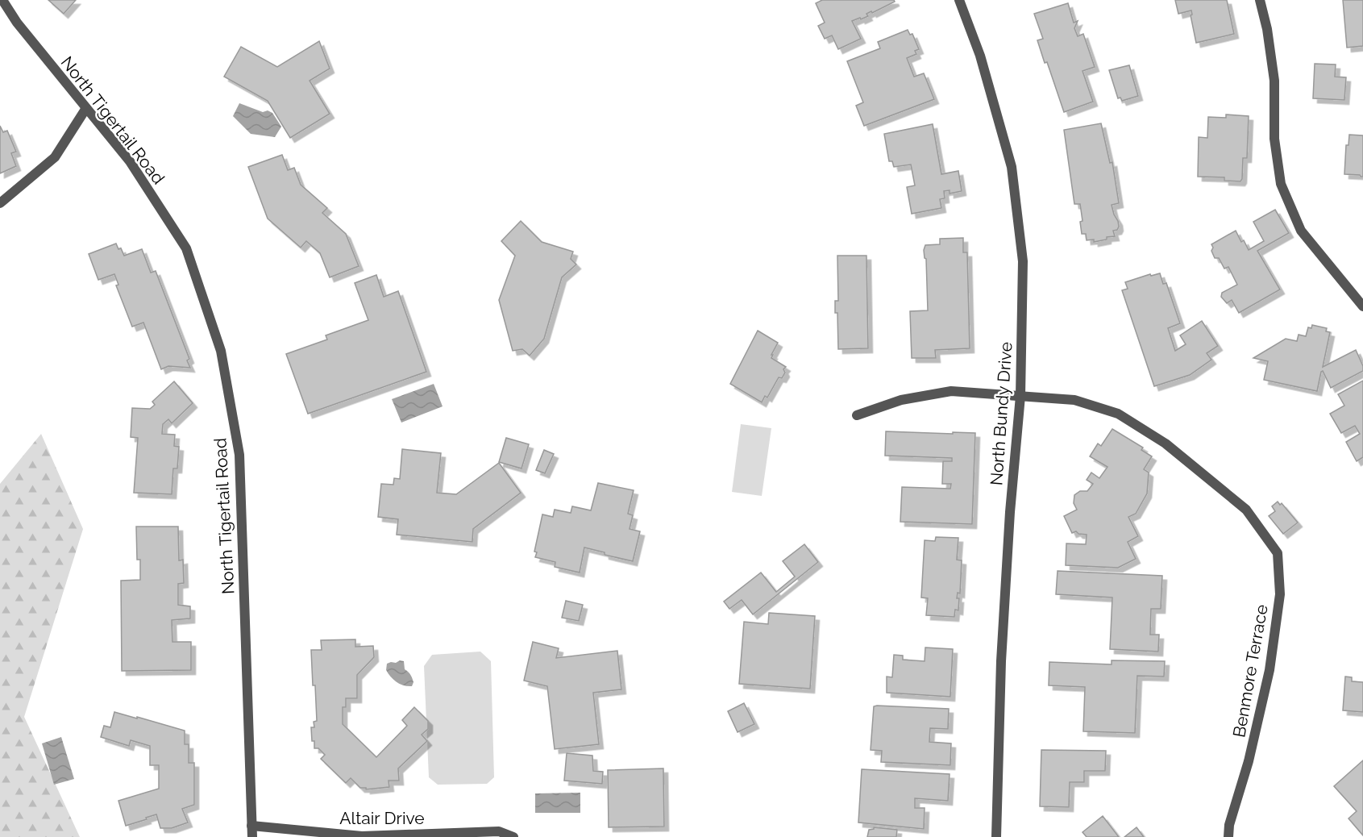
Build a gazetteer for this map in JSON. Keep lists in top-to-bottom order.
{
  "streets": {
    "street": [
      "North Tigertail Road",
      "North Bundy Drive",
      "Benmore Terrace",
      "Altair Drive"
    ]
  },
  "crossings": [
    ["North Tigertail Road", "Altair Drive"],
    ["North Bundy Drive", "Benmore Terrace"]
  ]
}
